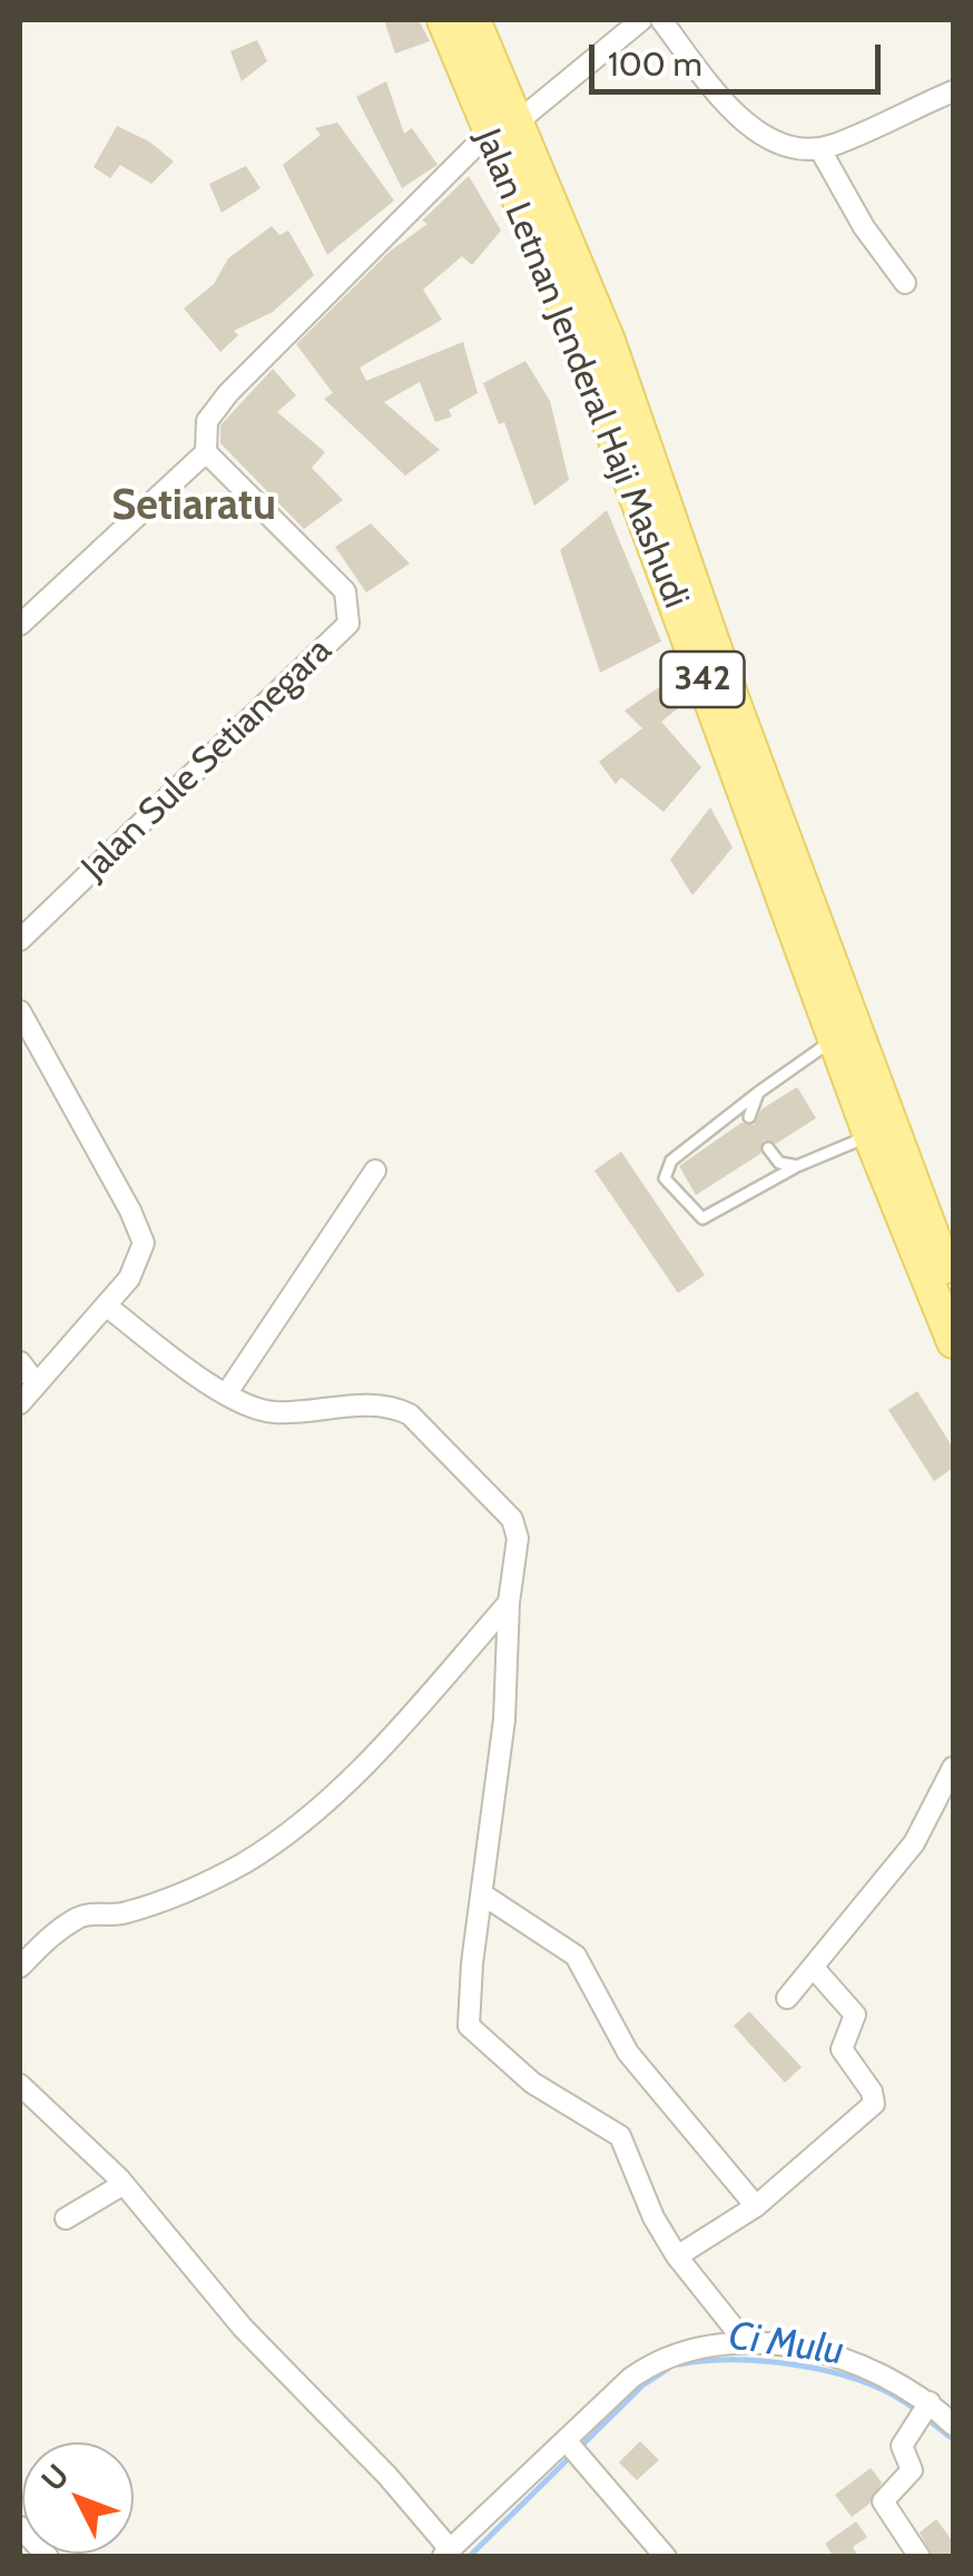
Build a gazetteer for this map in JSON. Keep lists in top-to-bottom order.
{
  "streets": {
    "main road": ["Jalan Letnan Jenderal Haji Mashudi", "342"],
    "street": ["Jalan Sule Setianegara"]
  },
  "districts": ["Setiaratu"],
  "water": ["Ci Mulu"],
  "scale_bar": "100 m",
  "north": "top left"
}
